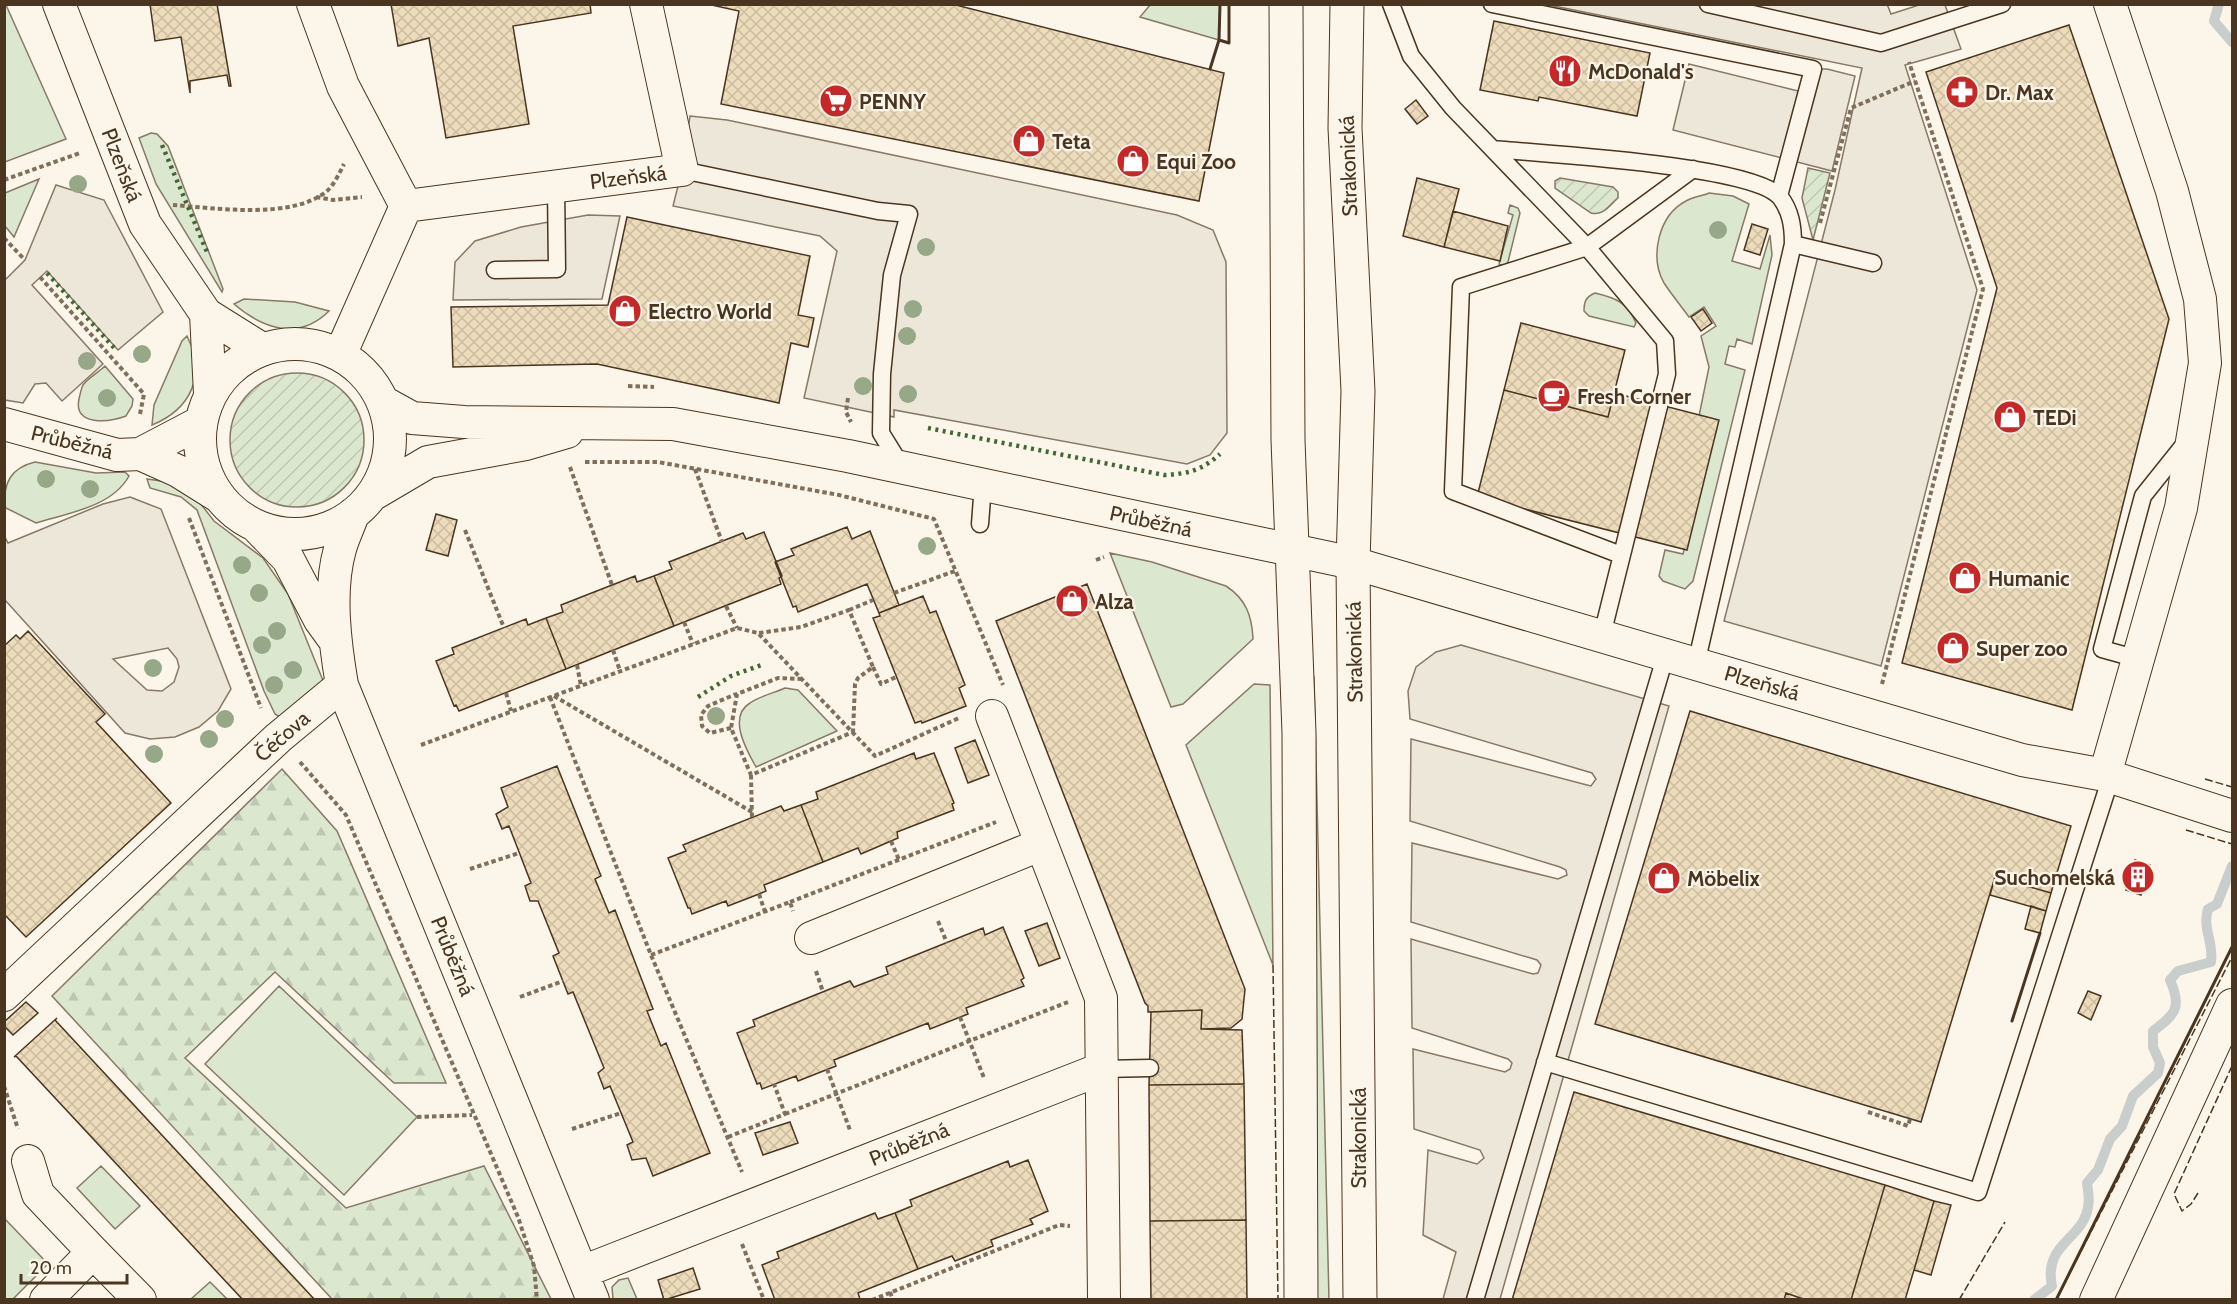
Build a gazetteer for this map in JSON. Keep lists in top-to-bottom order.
{
  "streets": {
    "main road": ["Strakonická"],
    "street": ["Plzeňská", "Průběžná", "Čéčova"]
  },
  "crossings": [
    ["Plzeňská", "Strakonická"],
    ["Plzeňská", "Průběžná"],
    ["Průběžná", "Čéčova"]
  ],
  "places": {
    "restaurant": ["McDonald's"],
    "pharmacy": ["Dr. Max"],
    "supermarket": ["PENNY"],
    "shop": [
      "Teta",
      "Equi Zoo",
      "Electro World",
      "TEDi",
      "Humanic",
      "Alza",
      "Super zoo",
      "Möbelix"
    ],
    "cafe": ["Fresh Corner"],
    "building": ["Suchomelská"]
  },
  "scale_bar": "20 m"
}
